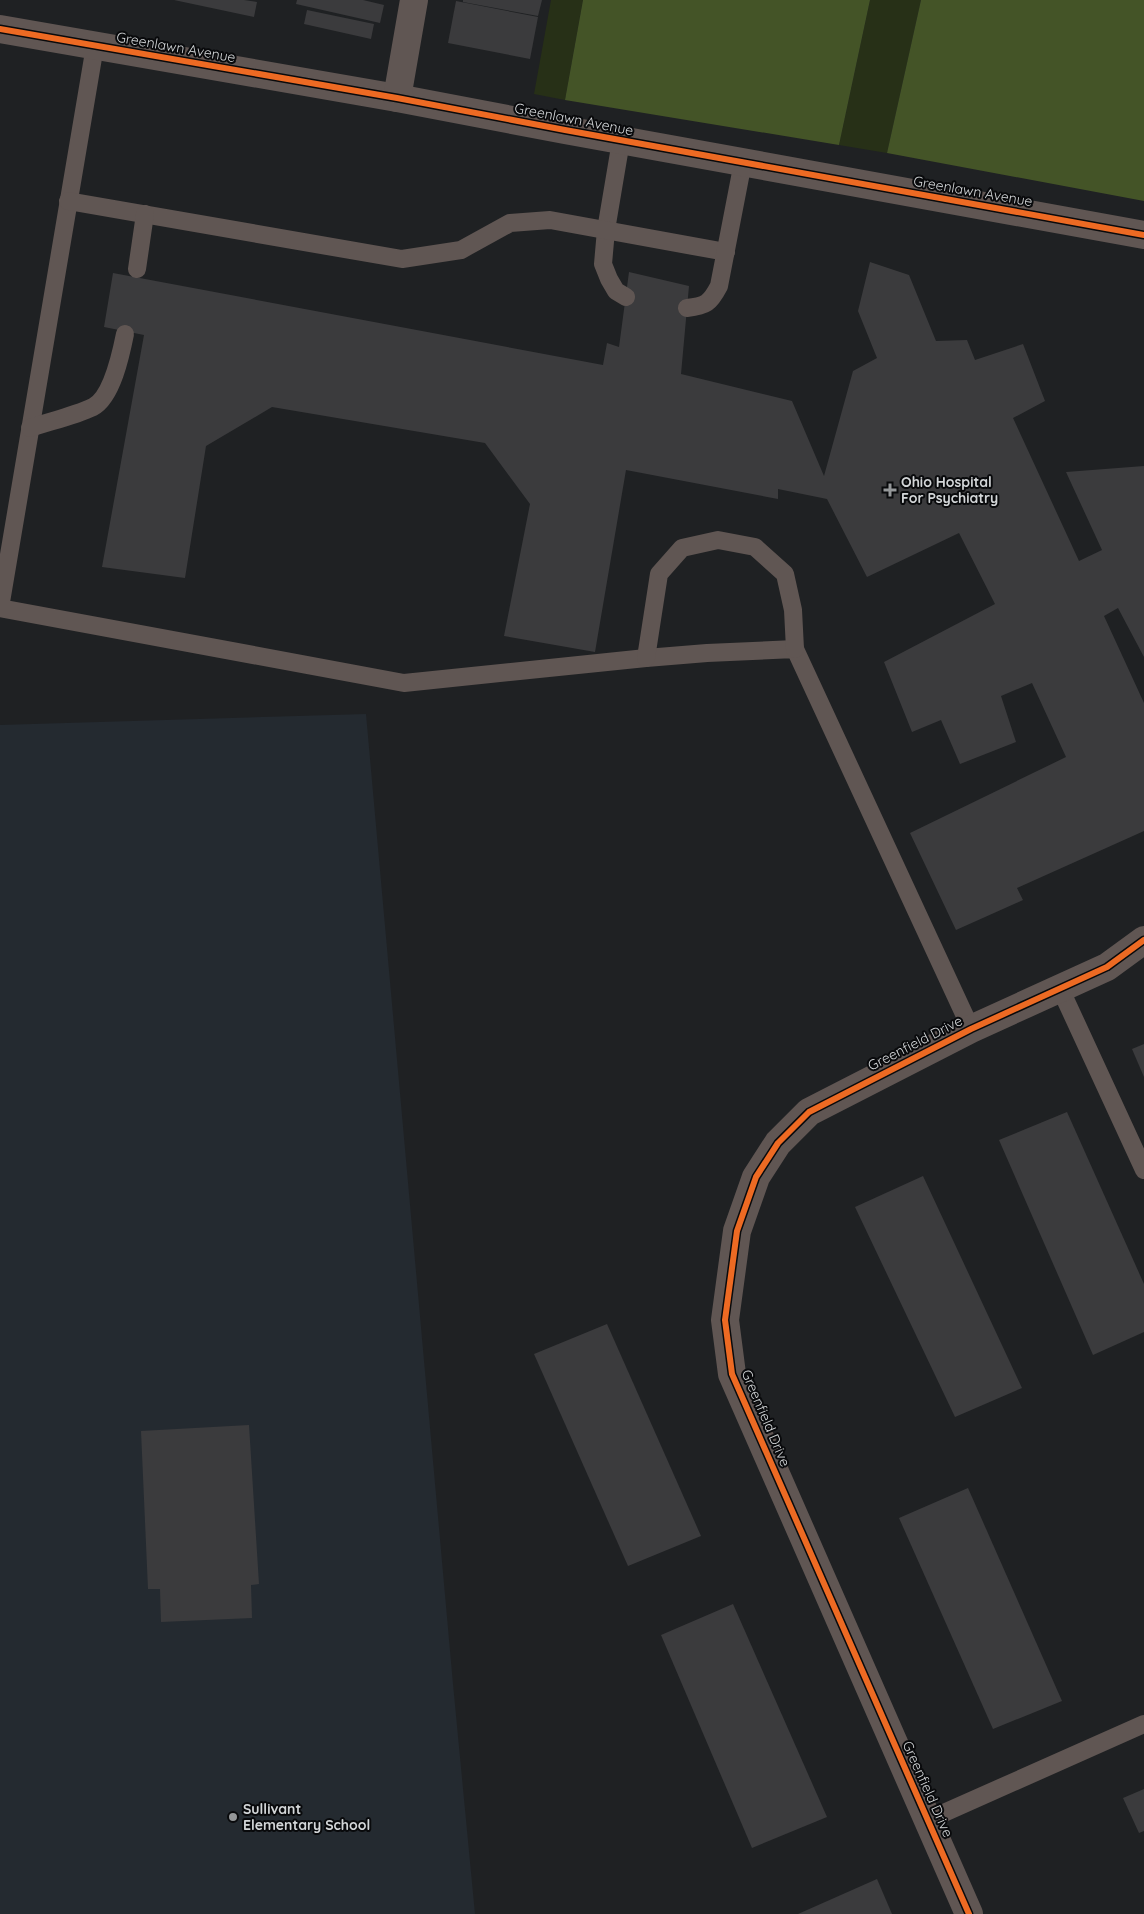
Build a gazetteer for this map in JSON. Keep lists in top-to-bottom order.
{
  "streets": {
    "street": ["Greenlawn Avenue", "Greenfield Drive"]
  },
  "places": {
    "health": ["Ohio Hospital For Psychiatry"],
    "other": ["Sullivant Elementary School"]
  }
}
